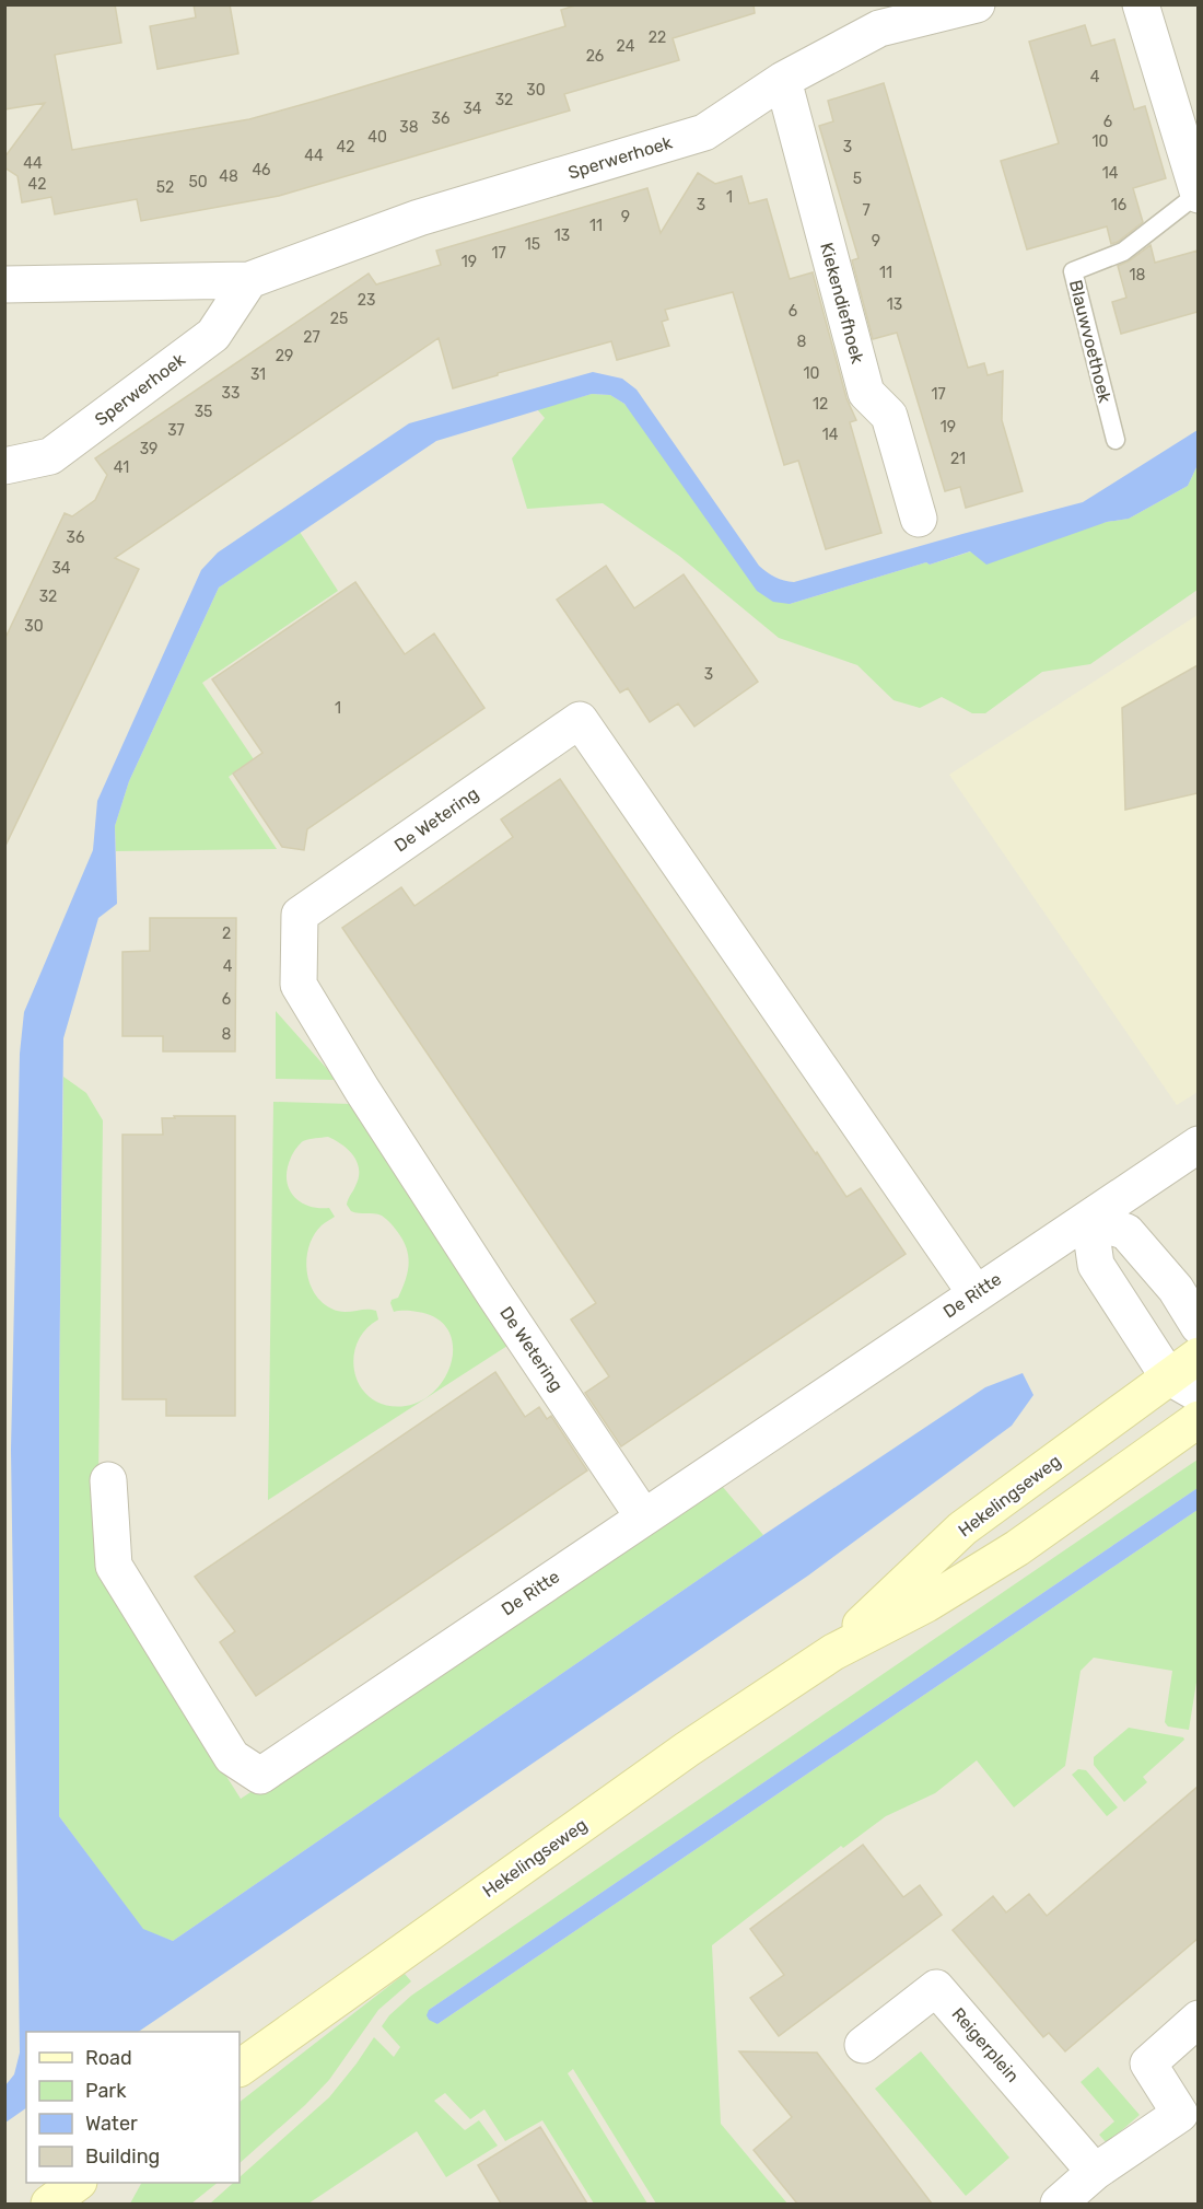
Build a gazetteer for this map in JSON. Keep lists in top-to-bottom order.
{
  "streets": {
    "street": [
      "Sperwerhoek",
      "Kiekendiefhoek",
      "Blauwvoethoek",
      "De Wetering",
      "De Ritte",
      "Hekelingseweg",
      "Reigerplein"
    ]
  },
  "crossings": [
    ["Sperwerhoek", "Kiekendiefhoek"],
    ["De Wetering", "De Ritte"]
  ],
  "house_numbers": [
    "22",
    "24",
    "26",
    "4",
    "30",
    "32",
    "34",
    "36",
    "6",
    "38",
    "40",
    "10",
    "42",
    "3",
    "44",
    "44",
    "46",
    "14",
    "48",
    "5",
    "50",
    "42",
    "52",
    "1",
    "3",
    "16",
    "7",
    "9",
    "11",
    "13",
    "9",
    "15",
    "17",
    "19",
    "11",
    "18",
    "23",
    "13",
    "6",
    "25",
    "27",
    "8",
    "29",
    "10",
    "31",
    "33",
    "17",
    "12",
    "35",
    "19",
    "37",
    "14",
    "39",
    "21",
    "41",
    "36",
    "34",
    "32",
    "30",
    "3",
    "1",
    "2",
    "4",
    "6",
    "8"
  ],
  "legend": [
    "Road",
    "Park",
    "Water",
    "Building"
  ]
}
